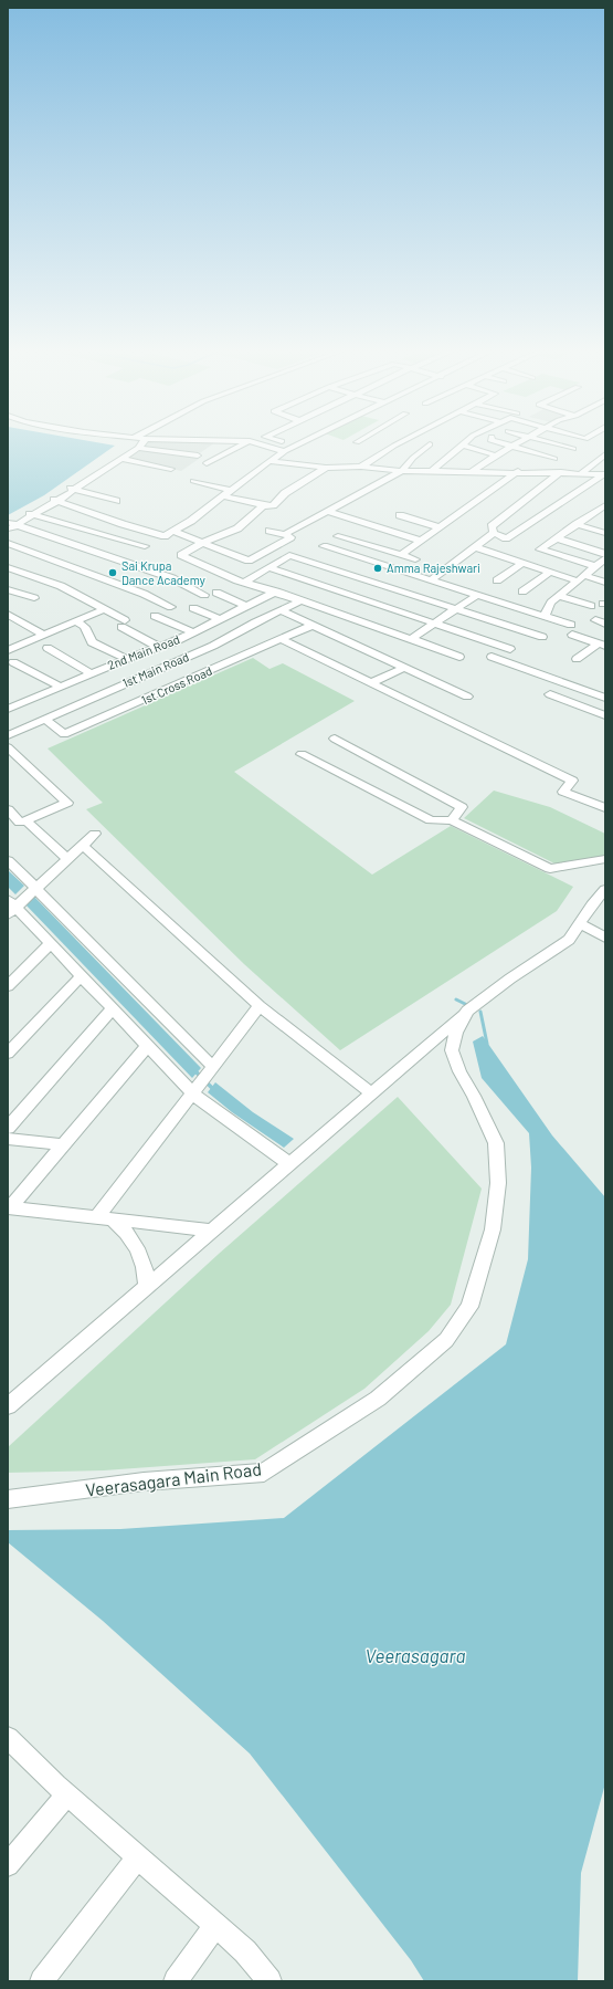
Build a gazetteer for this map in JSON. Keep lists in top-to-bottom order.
{
  "streets": {
    "street": [
      "2nd Main Road",
      "1st Main Road",
      "1st Cross Road",
      "Veerasagara Main Road"
    ]
  },
  "crossings": [
    ["1st Main Road", "1st Cross Road"]
  ],
  "water": ["Veerasagara"],
  "places": ["Amma Rajeshwari", "Sai Krupa Dance Academy"]
}
